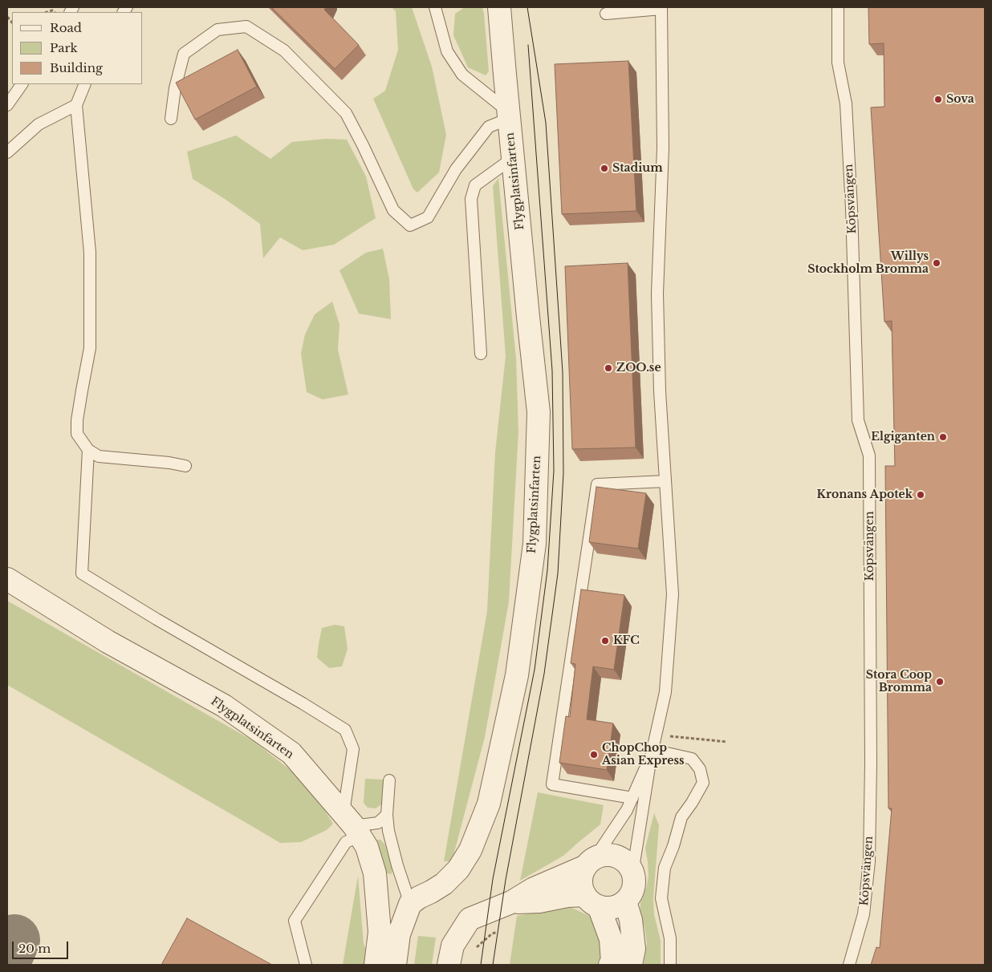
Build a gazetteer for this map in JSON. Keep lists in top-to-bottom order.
{
  "streets": {
    "street": ["Flygplatsinfarten"],
    "lane": ["Köpsvängen"]
  },
  "places": [
    "Sova",
    "Stadium",
    "Willys Stockholm Bromma",
    "ZOO.se",
    "Elgiganten",
    "Kronans Apotek",
    "KFC",
    "Stora Coop Bromma",
    "ChopChop Asian Express"
  ],
  "legend": ["Road", "Park", "Building"],
  "scale_bar": "20 m"
}
